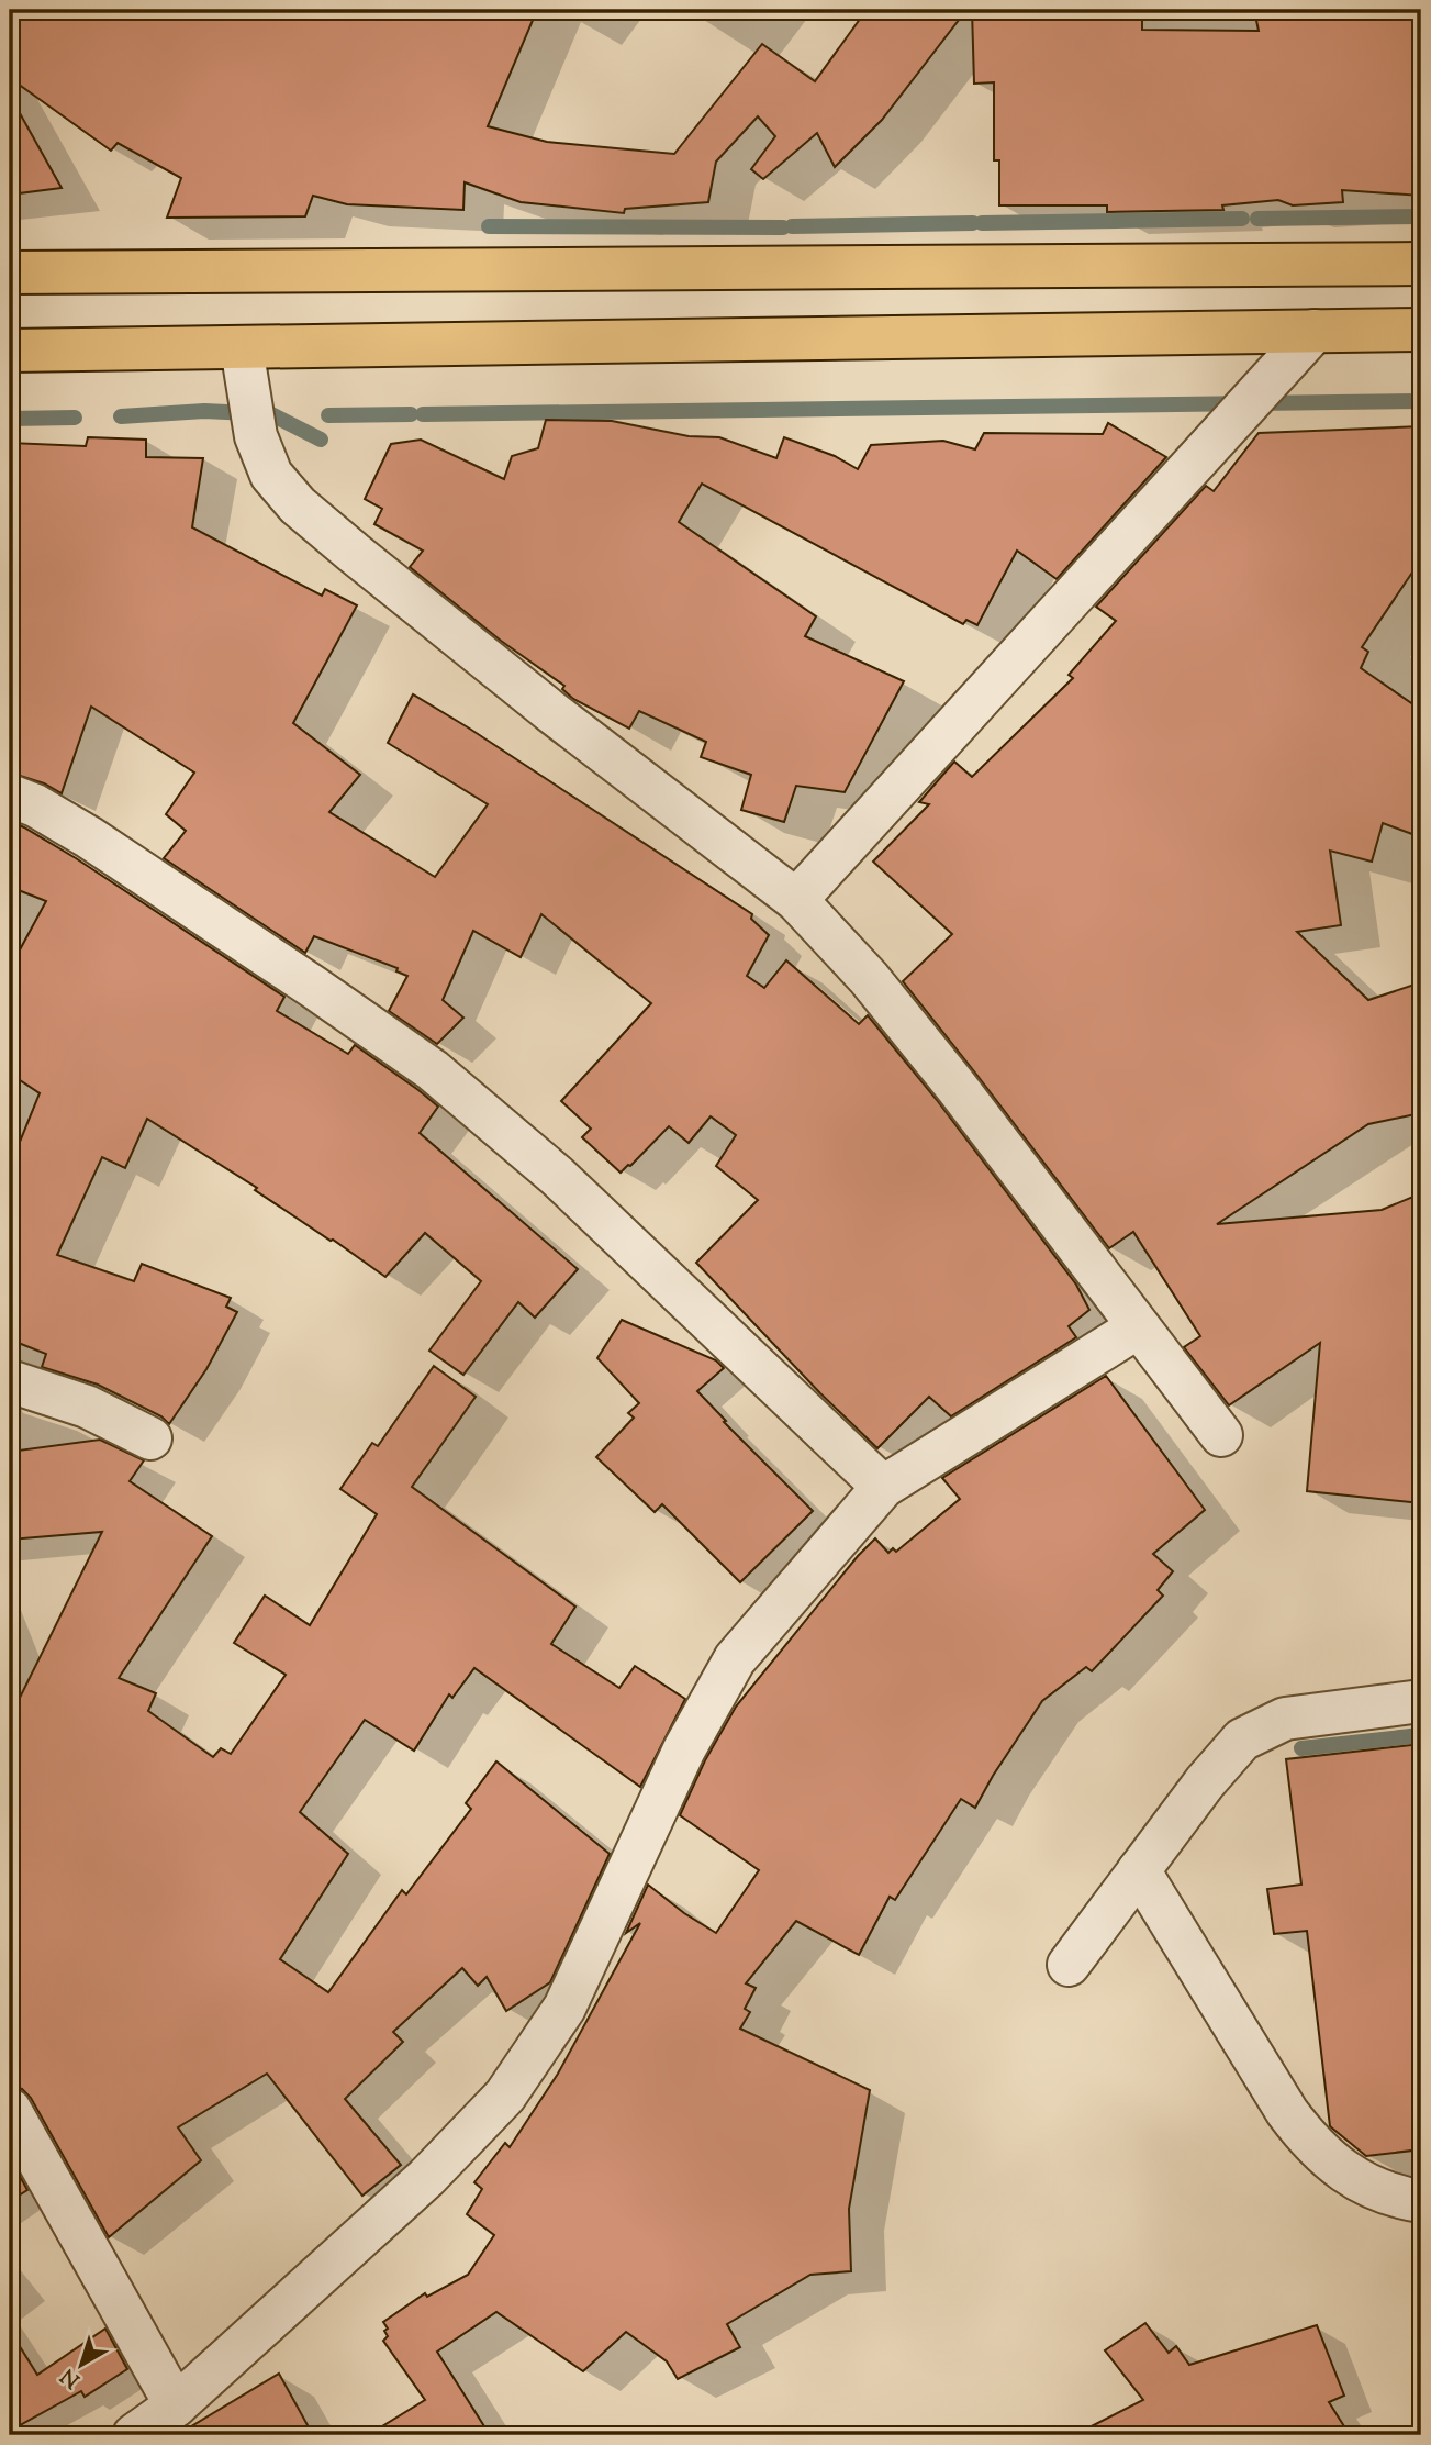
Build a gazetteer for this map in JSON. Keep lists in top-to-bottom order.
{
  "north": "bottom left"
}
